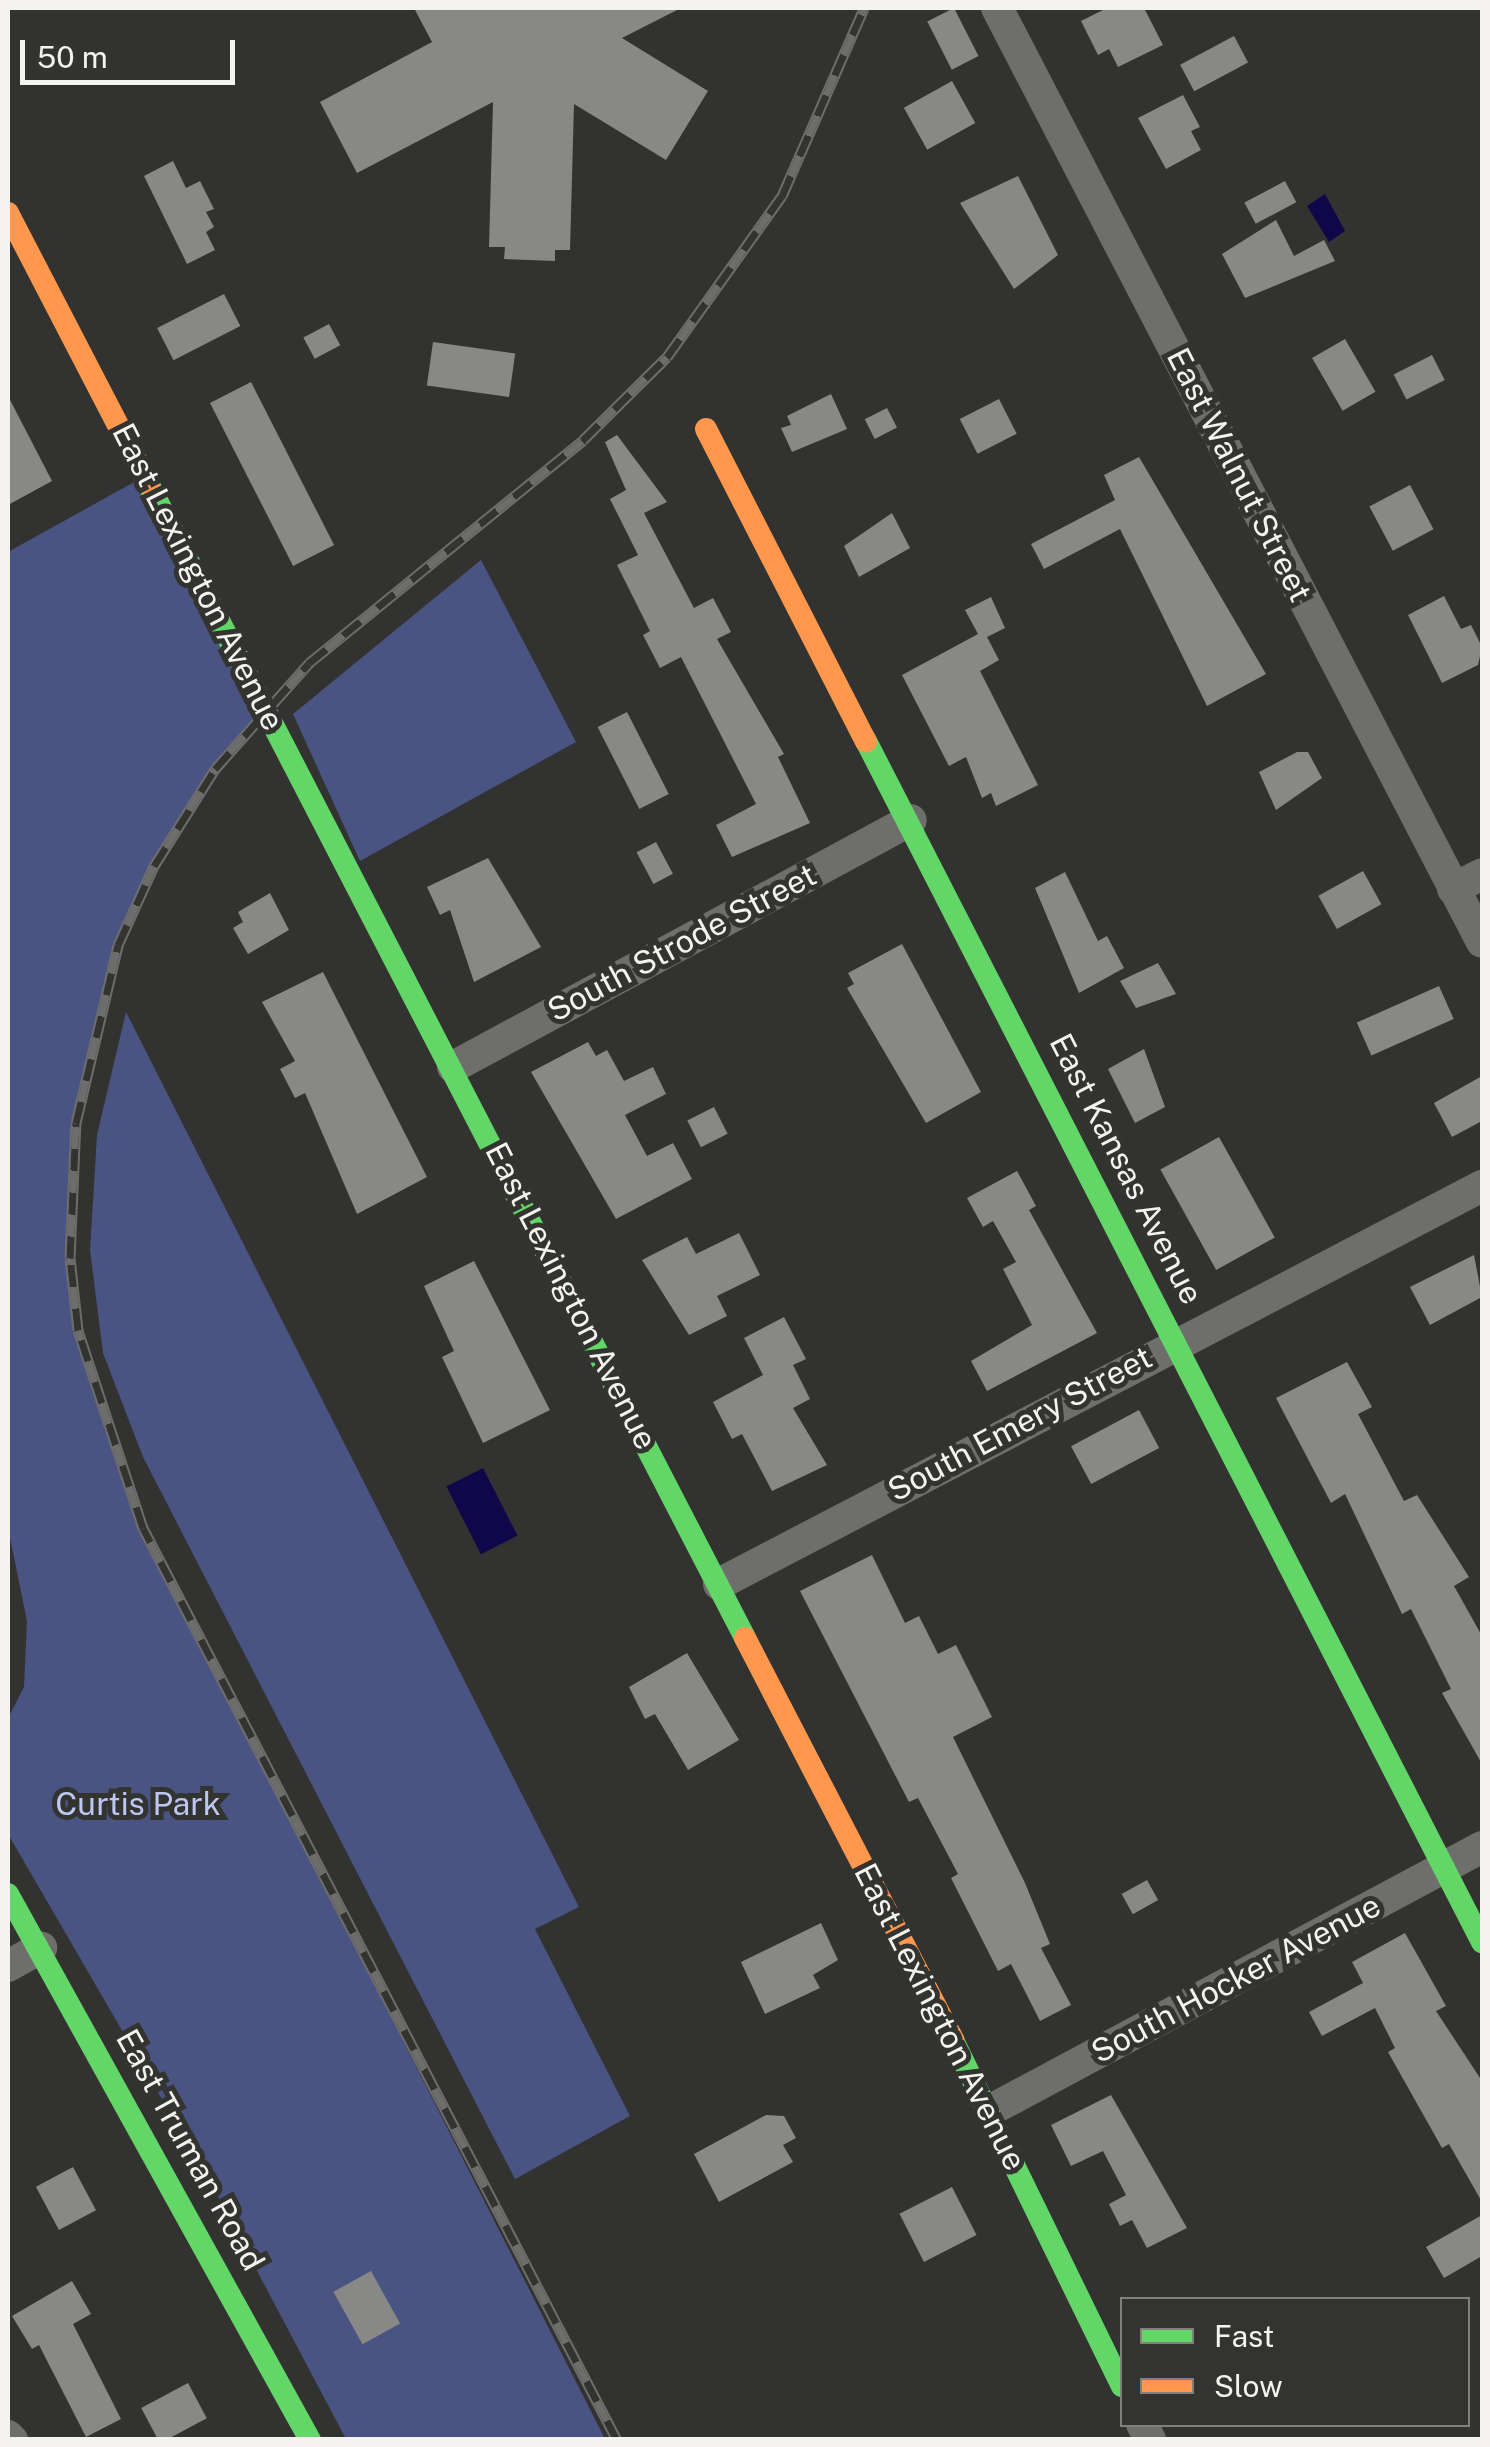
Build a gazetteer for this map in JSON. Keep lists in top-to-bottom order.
{
  "streets": {
    "street": [
      "East Walnut Street",
      "East Lexington Avenue",
      "South Strode Street",
      "East Kansas Avenue",
      "South Emery Street",
      "South Hocker Avenue",
      "East Truman Road"
    ]
  },
  "crossings": [
    ["East Lexington Avenue", "South Strode Street"],
    ["East Lexington Avenue", "South Emery Street"],
    ["East Lexington Avenue", "South Hocker Avenue"],
    ["South Strode Street", "East Kansas Avenue"],
    ["East Kansas Avenue", "South Emery Street"],
    ["East Kansas Avenue", "South Hocker Avenue"]
  ],
  "parks": ["Curtis Park"],
  "legend": ["Fast", "Slow"],
  "scale_bar": "50 m"
}
